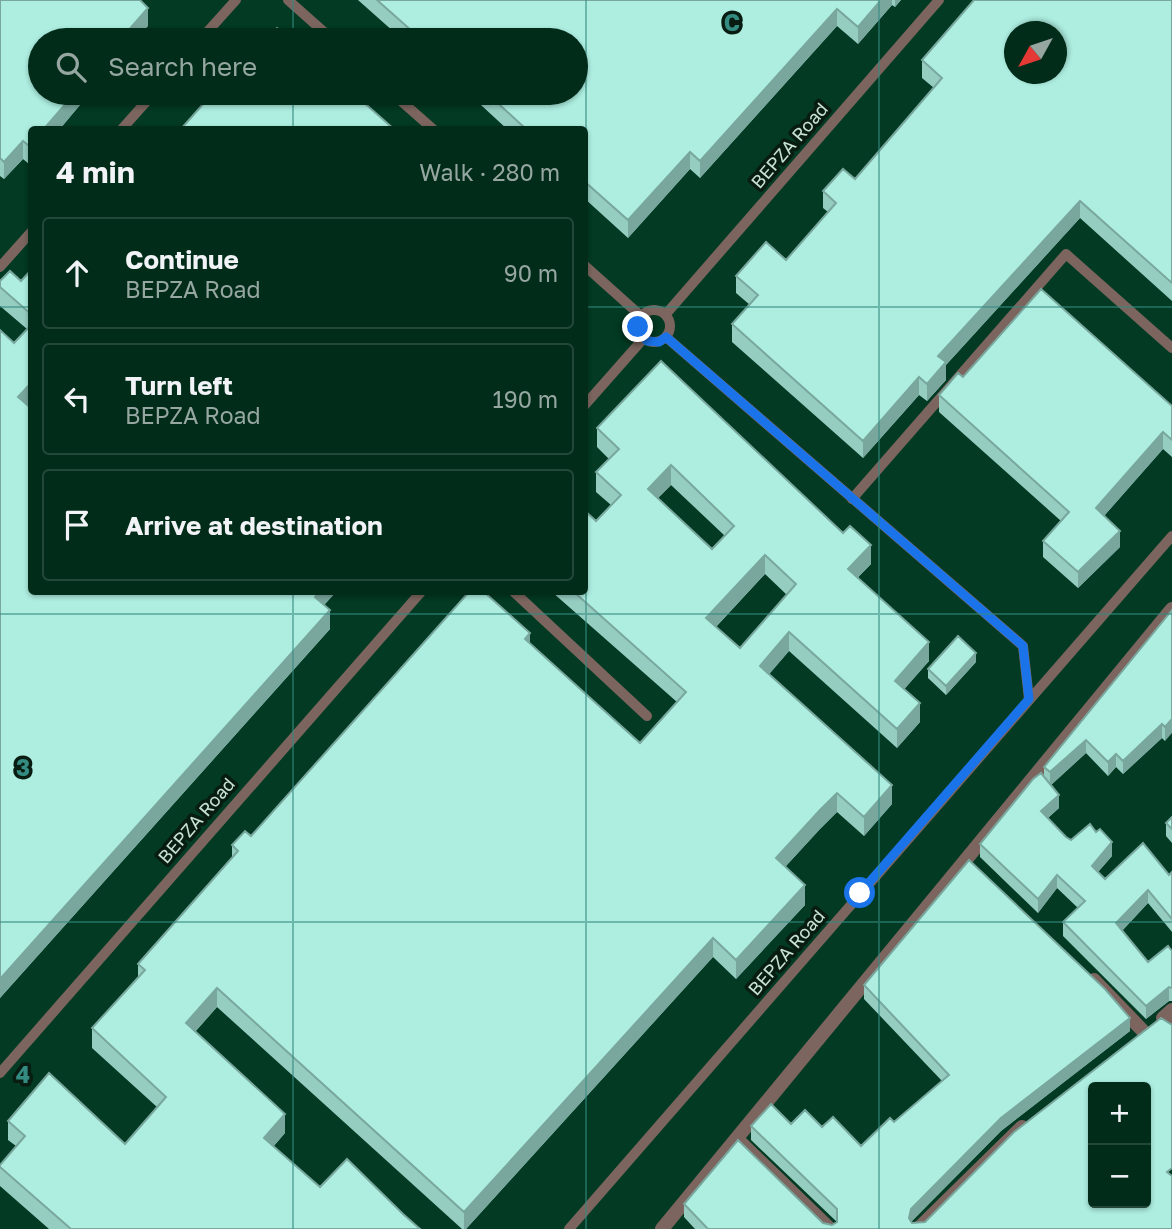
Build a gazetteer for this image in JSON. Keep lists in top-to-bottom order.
{
  "streets": {
    "lane": ["BEPZA Road"]
  },
  "north": "bottom left",
  "page": {
    "search": "Search here",
    "heading": ["4 min", "Walk · 280 m"],
    "list": [
      ["Continue", "BEPZA Road", "90 m"],
      ["Turn left", "BEPZA Road", "190 m"],
      "Arrive at destination"
    ],
    "map_buttons": ["+", "−"]
  },
  "grid": {
    "columns": ["C"],
    "rows": ["3", "4"]
  }
}
